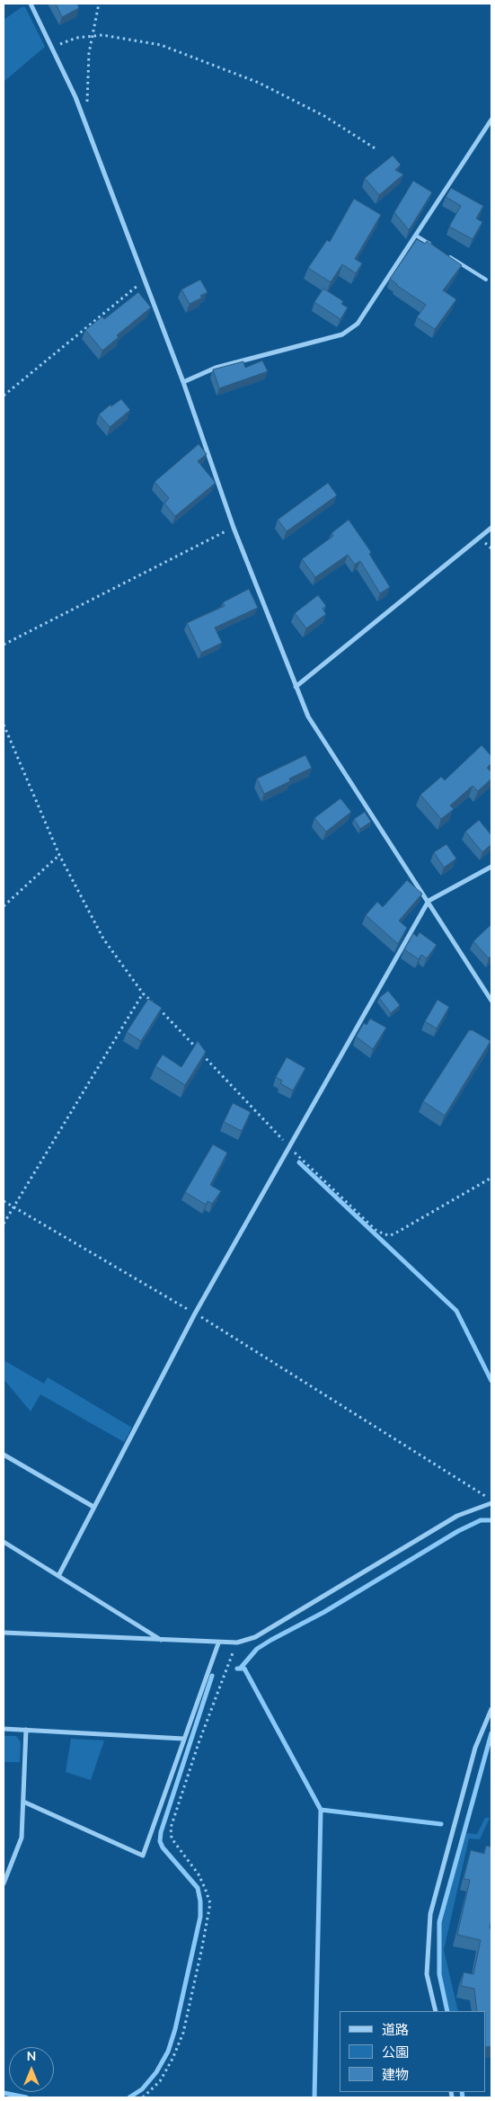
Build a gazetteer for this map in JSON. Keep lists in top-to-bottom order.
{
  "legend": ["道路", "公園", "建物"],
  "north": "top"
}
